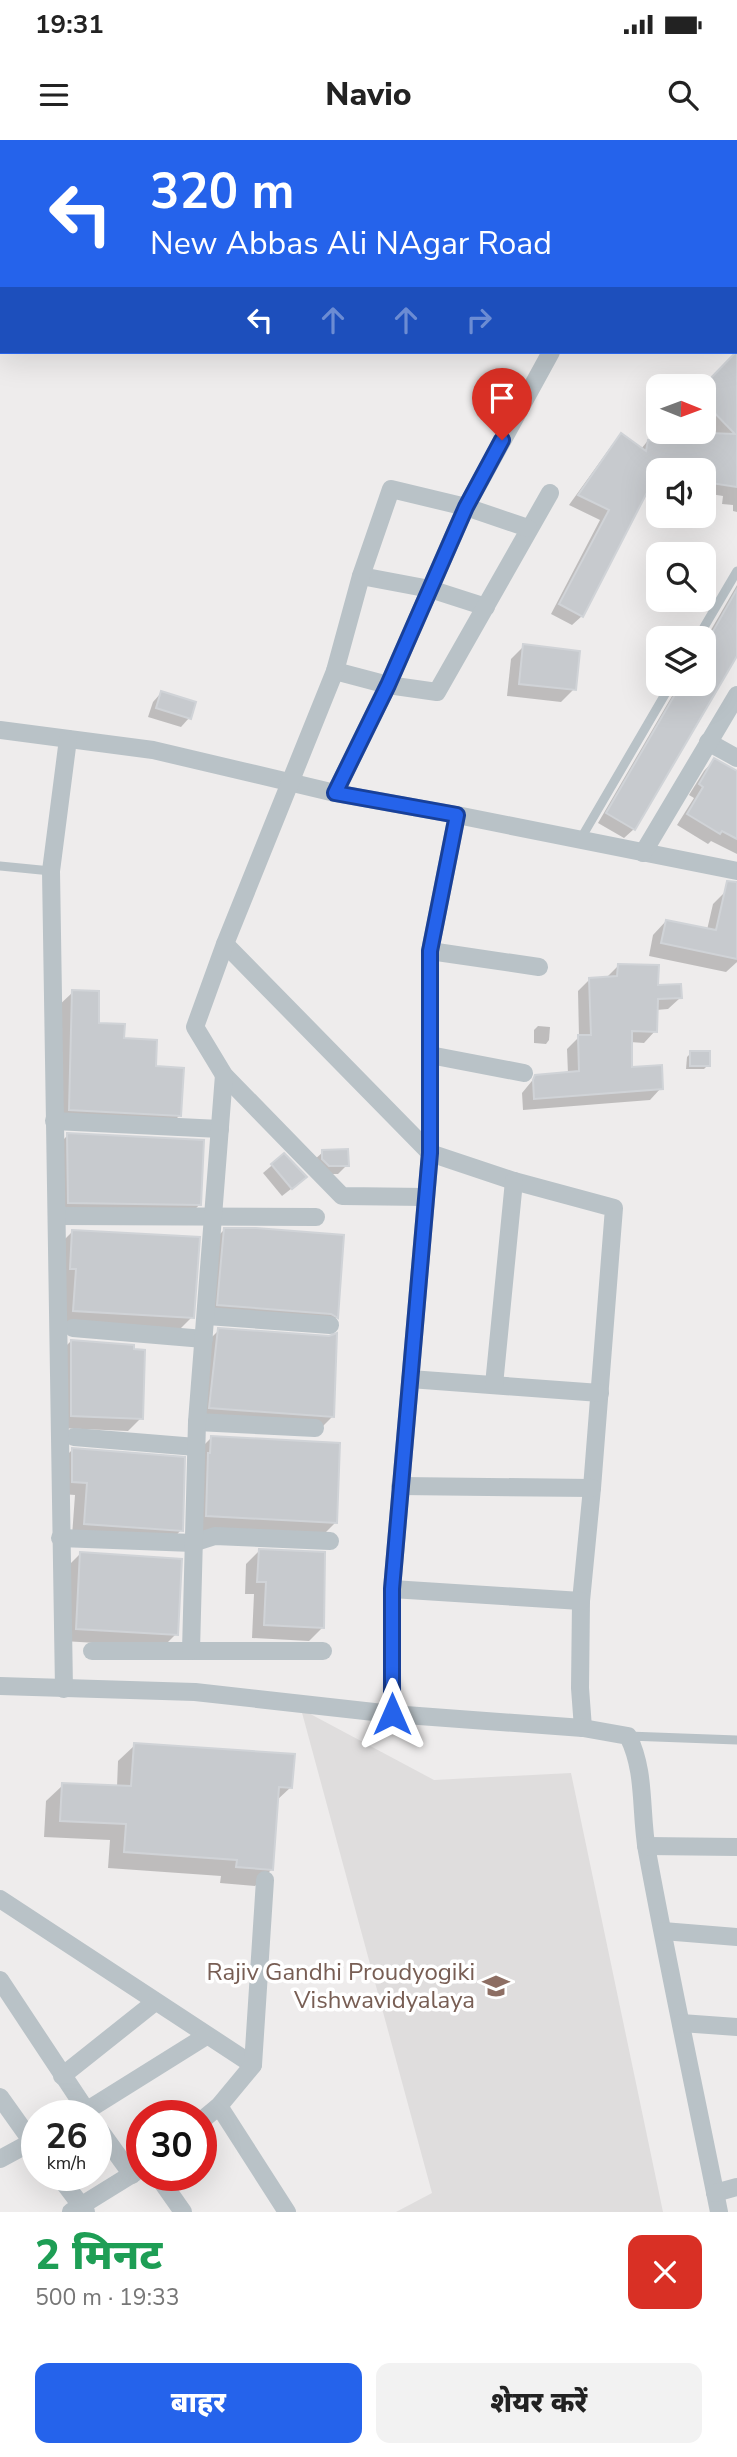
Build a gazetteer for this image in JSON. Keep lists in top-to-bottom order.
{
  "places": {
    "school or university": ["Rajiv Gandhi Proudyogiki Vishwavidyalaya"]
  },
  "north": "right",
  "page": {
    "status": "19:31",
    "header": "Navio",
    "turn": ["320 m", "New Abbas Ali NAgar Road"],
    "speed": "26 km/h",
    "limit": "30",
    "heading": ["2 मिनट", "500 m · 19:33"],
    "buttons": ["बाहर", "शेयर करें"]
  }
}
